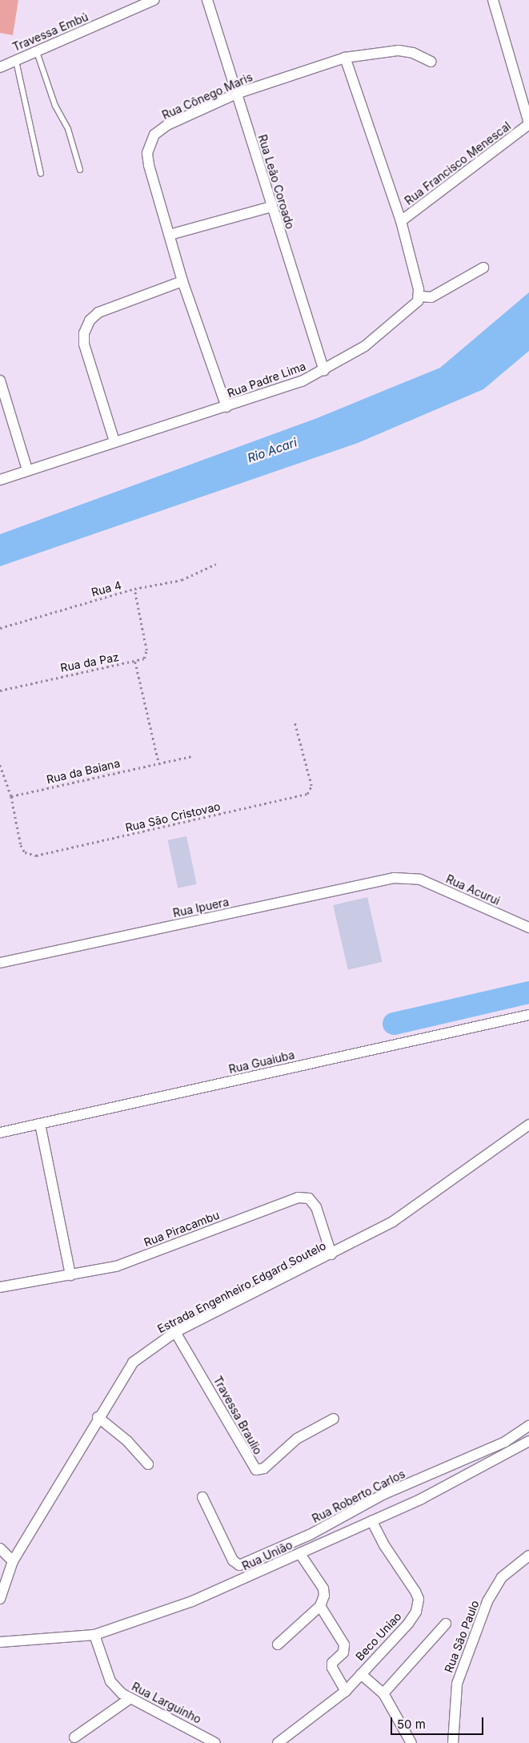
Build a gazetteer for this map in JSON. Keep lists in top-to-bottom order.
{
  "streets": {
    "street": [
      "Travessa Embú",
      "Rua Cônego Maris",
      "Rua Francisco Menescal",
      "Rua Leão Coroado",
      "Rua Padre Lima",
      "Rua Acurui",
      "Rua Ipuera",
      "Rua Guaiuba",
      "Rua Piracambu",
      "Estrada Engenheiro Edgard Soutelo",
      "Travessa Braulio",
      "Rua Roberto Carlos",
      "Rua União",
      "Beco Uniao",
      "Rua Sāo Paulo",
      "Rua Larguinho"
    ],
    "path": [
      "Rua 4",
      "Rua da Paz",
      "Rua da Baiana",
      "Rua Sāo Cristovao"
    ]
  },
  "crossings": [
    ["Rua Cônego Maris", "Rua Leão Coroado"],
    ["Rua Cônego Maris", "Rua Padre Lima"],
    ["Rua Leão Coroado", "Rua Padre Lima"],
    ["Rua 4", "Rua da Paz"],
    ["Rua da Baiana", "Rua Sāo Cristovao"],
    ["Rua Acurui", "Rua Ipuera"],
    ["Rua Piracambu", "Estrada Engenheiro Edgard Soutelo"],
    ["Estrada Engenheiro Edgard Soutelo", "Travessa Braulio"],
    ["Rua União", "Beco Uniao"],
    ["Rua União", "Rua Larguinho"]
  ],
  "water": ["Rio Acari"],
  "scale_bar": "50 m"
}
